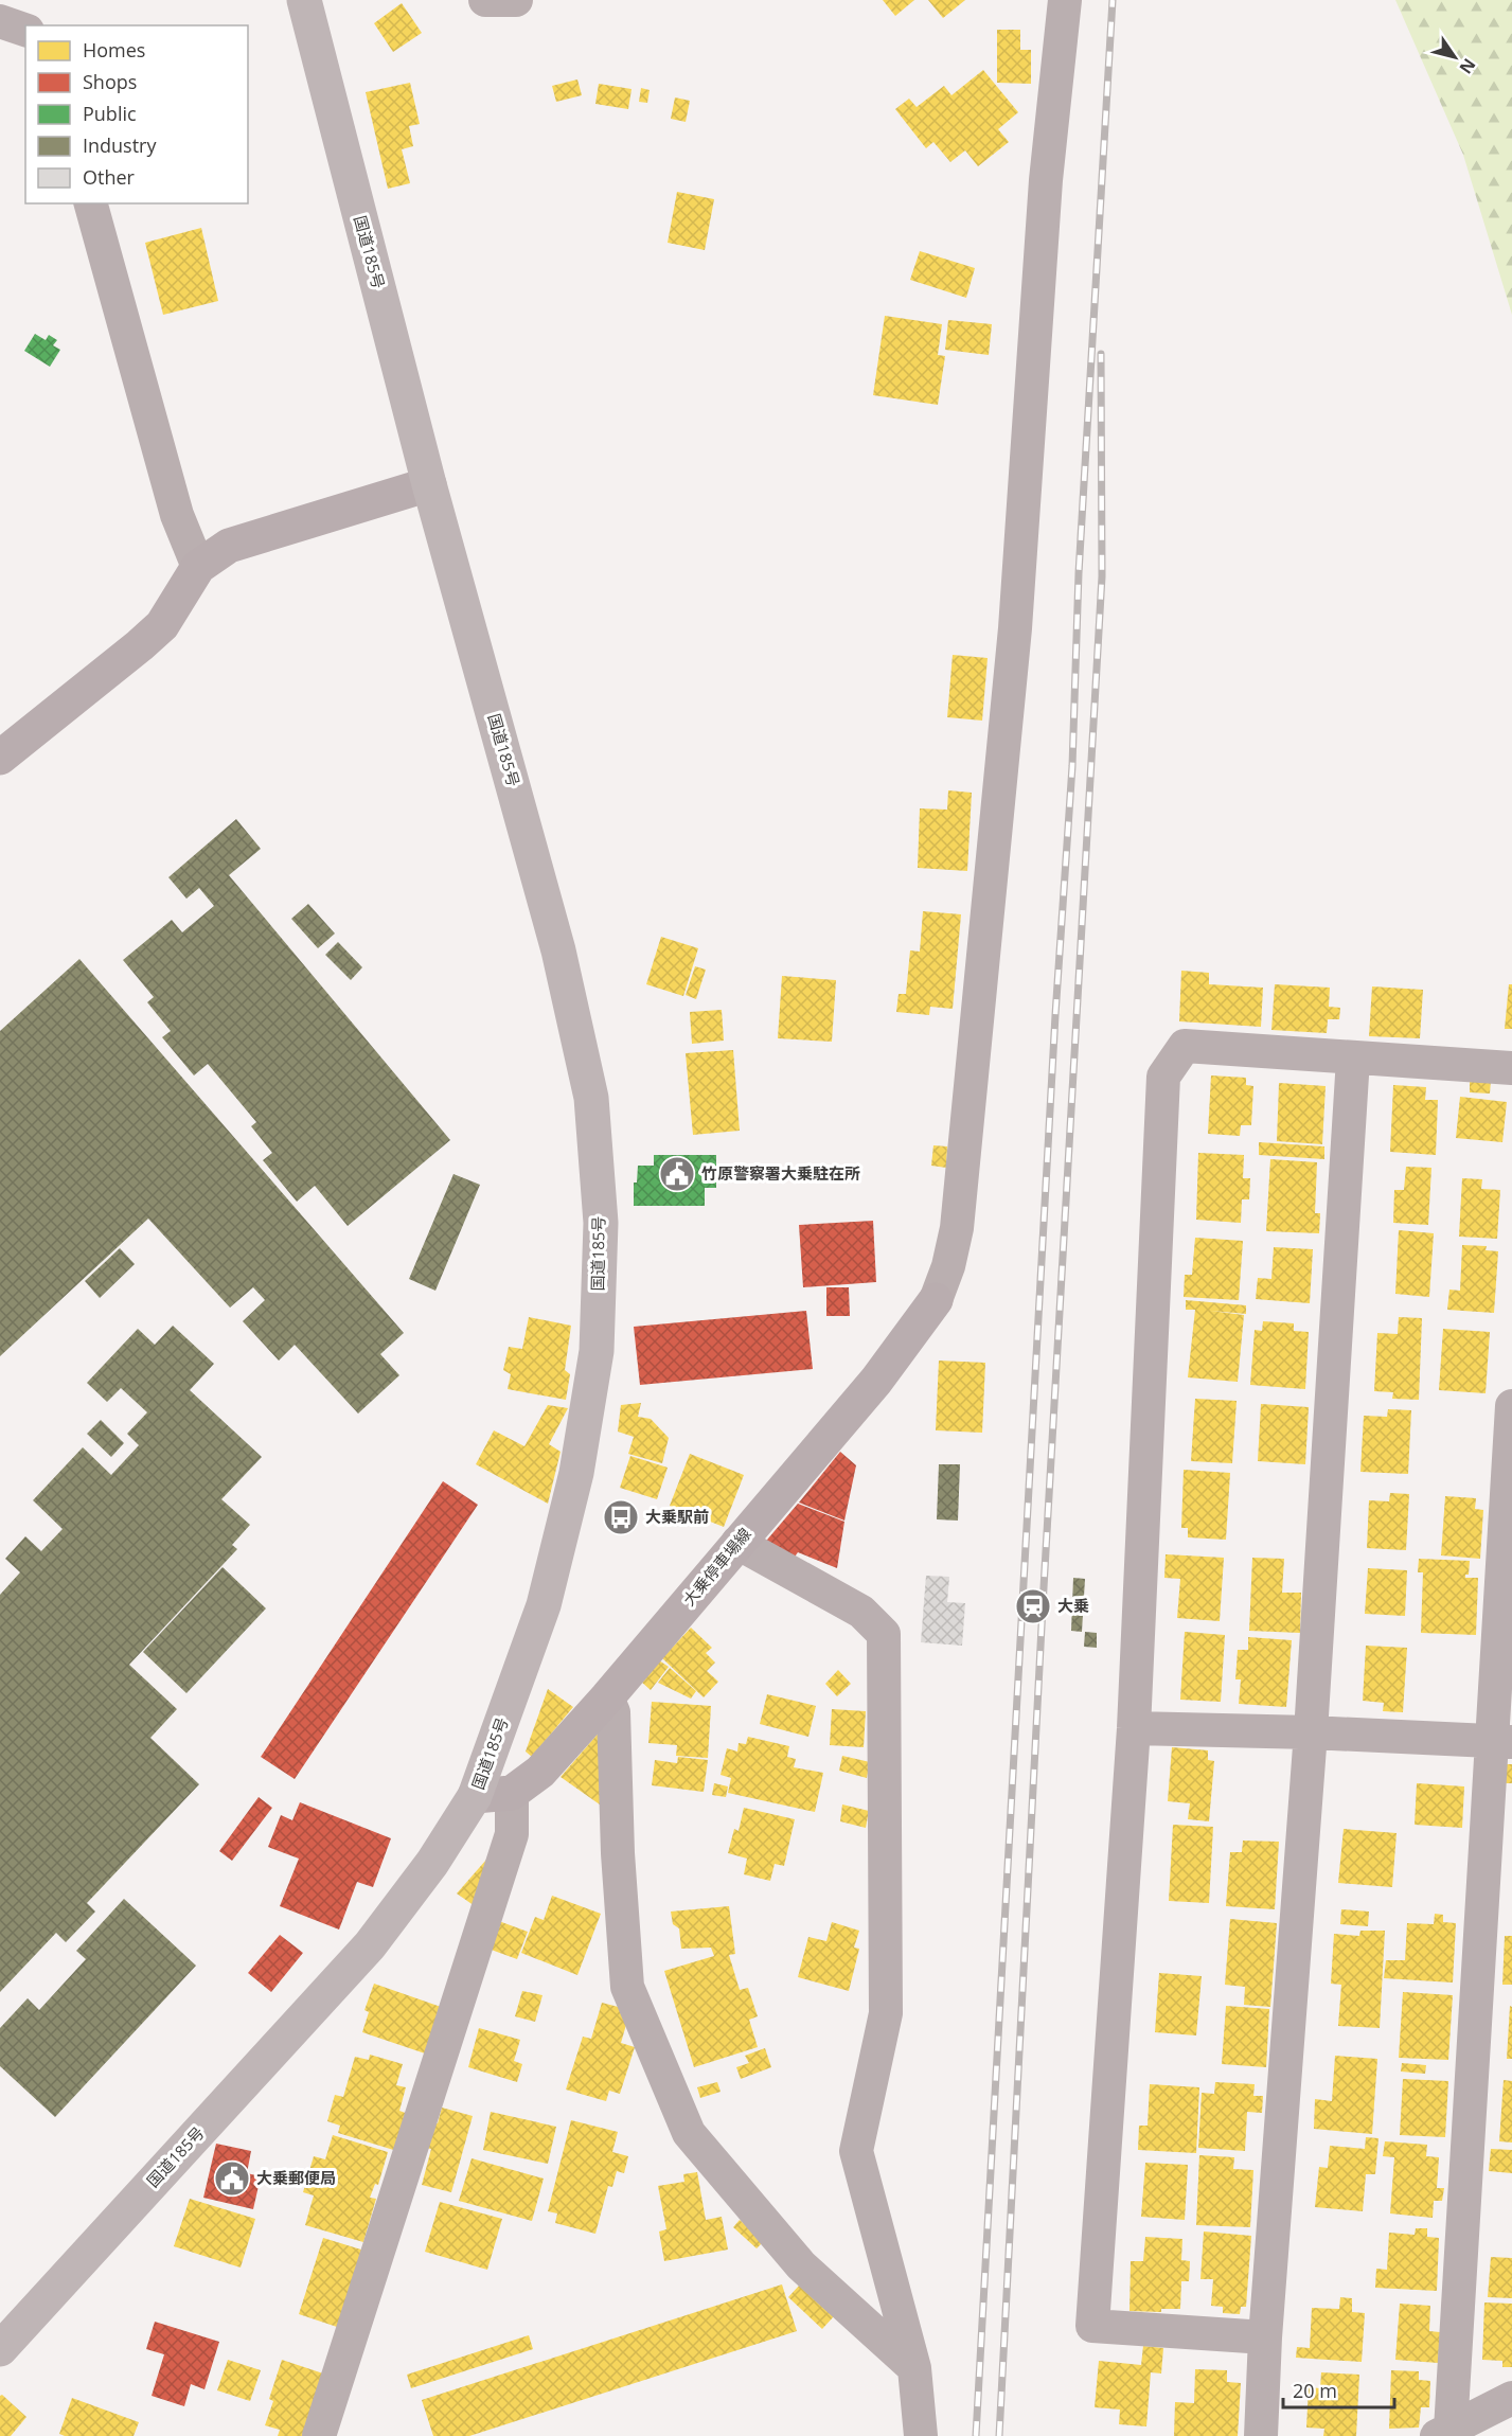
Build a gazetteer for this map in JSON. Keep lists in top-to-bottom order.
{
  "streets": {
    "highway": ["国道185号"],
    "main road": ["大乗停車場線"]
  },
  "places": {
    "public building": ["竹原警察署大乗駐在所", "大乗郵便局"],
    "bus stop": ["大乗駅前"],
    "station": ["大乗"]
  },
  "legend": [
    "Homes",
    "Shops",
    "Public",
    "Industry",
    "Other"
  ],
  "scale_bar": "20 m",
  "north": "bottom right"
}
